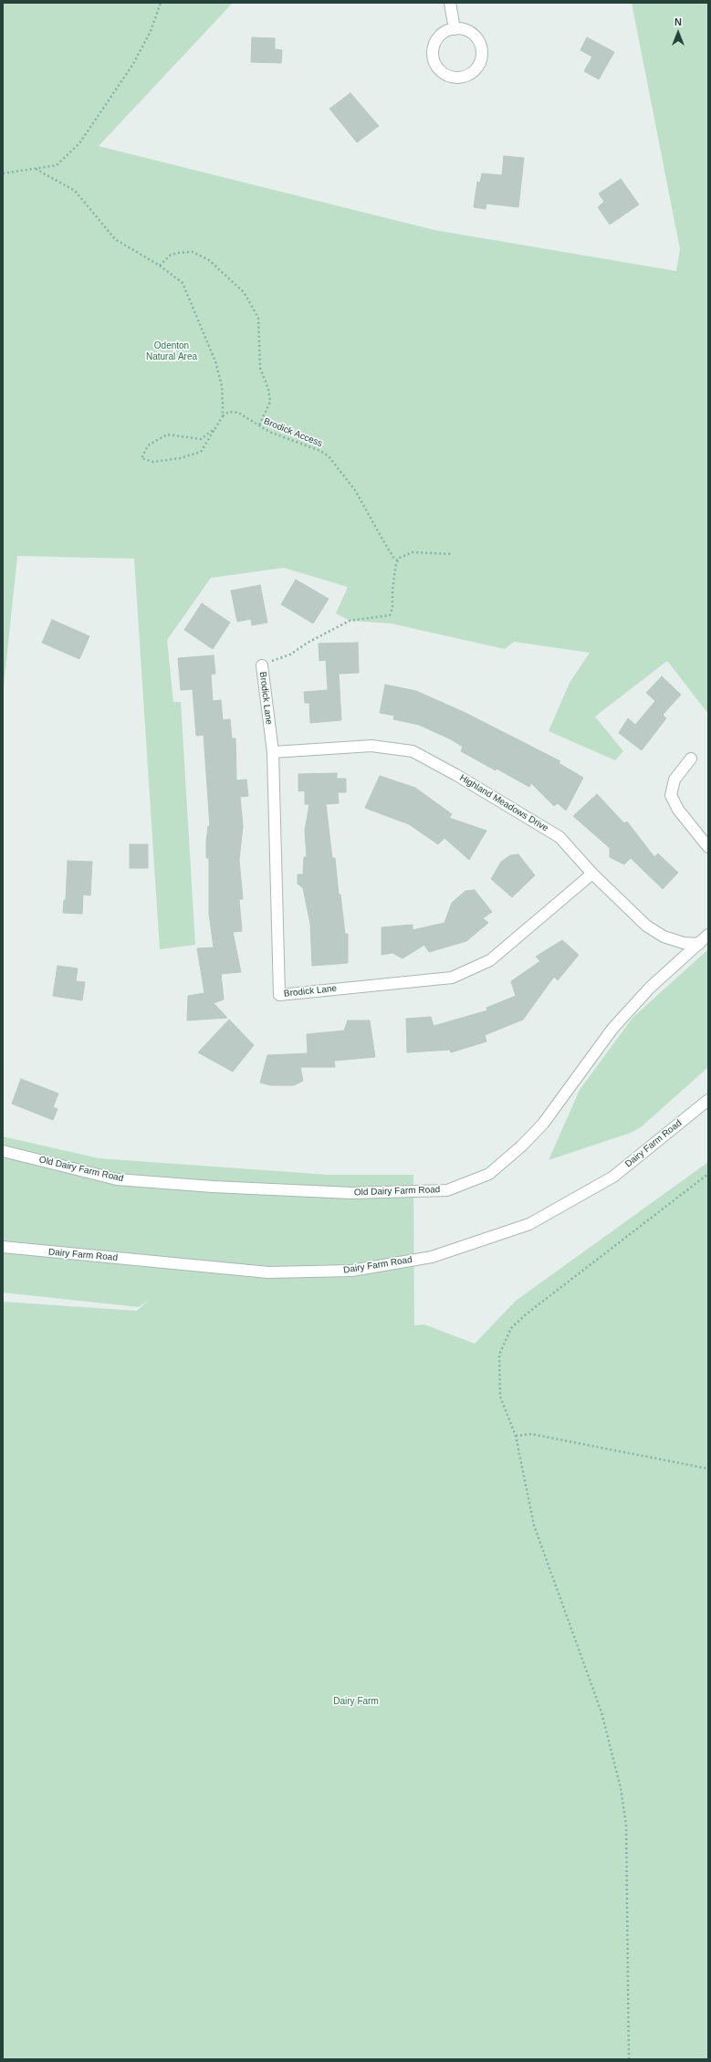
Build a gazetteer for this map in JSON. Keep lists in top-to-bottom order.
{
  "streets": {
    "street": [
      "Brodick Lane",
      "Highland Meadows Drive",
      "Dairy Farm Road",
      "Old Dairy Farm Road"
    ],
    "path": ["Brodick Access"]
  },
  "crossings": [
    ["Brodick Lane", "Highland Meadows Drive"],
    ["Highland Meadows Drive", "Old Dairy Farm Road"]
  ],
  "parks": ["Odenton Natural Area", "Dairy Farm"],
  "north": "top"
}
